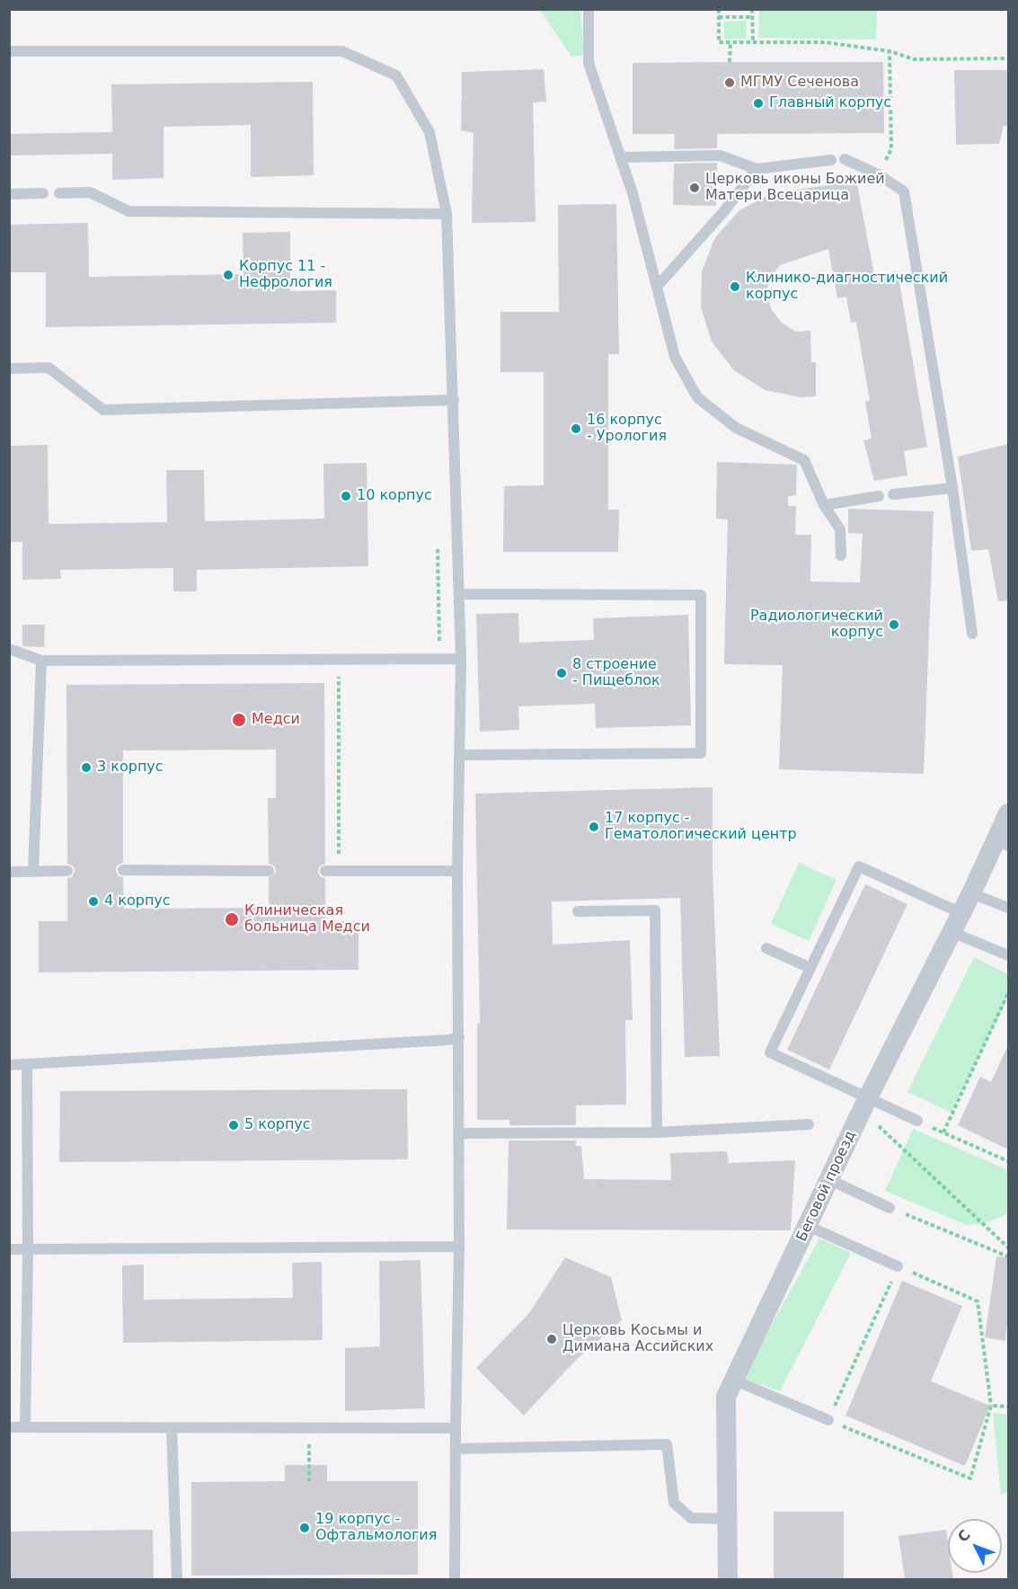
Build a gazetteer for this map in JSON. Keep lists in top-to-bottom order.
{
  "streets": {
    "street": ["Беговой проезд"]
  },
  "places": [
    "МГМУ Сеченова",
    "Главный корпус",
    "Церковь иконы Божией Матери Всецарица",
    "Корпус 11 - Нефрология",
    "Клинико-диагностический корпус",
    "16 корпус - Урология",
    "10 корпус",
    "Радиологический корпус",
    "8 строение - Пищеблок",
    "Медси",
    "3 корпус",
    "17 корпус - Гематологический центр",
    "4 корпус",
    "Клиническая больница Медси",
    "5 корпус",
    "Церковь Косьмы и Димиана Ассийских",
    "19 корпус - Офтальмология"
  ],
  "north": "top left"
}
